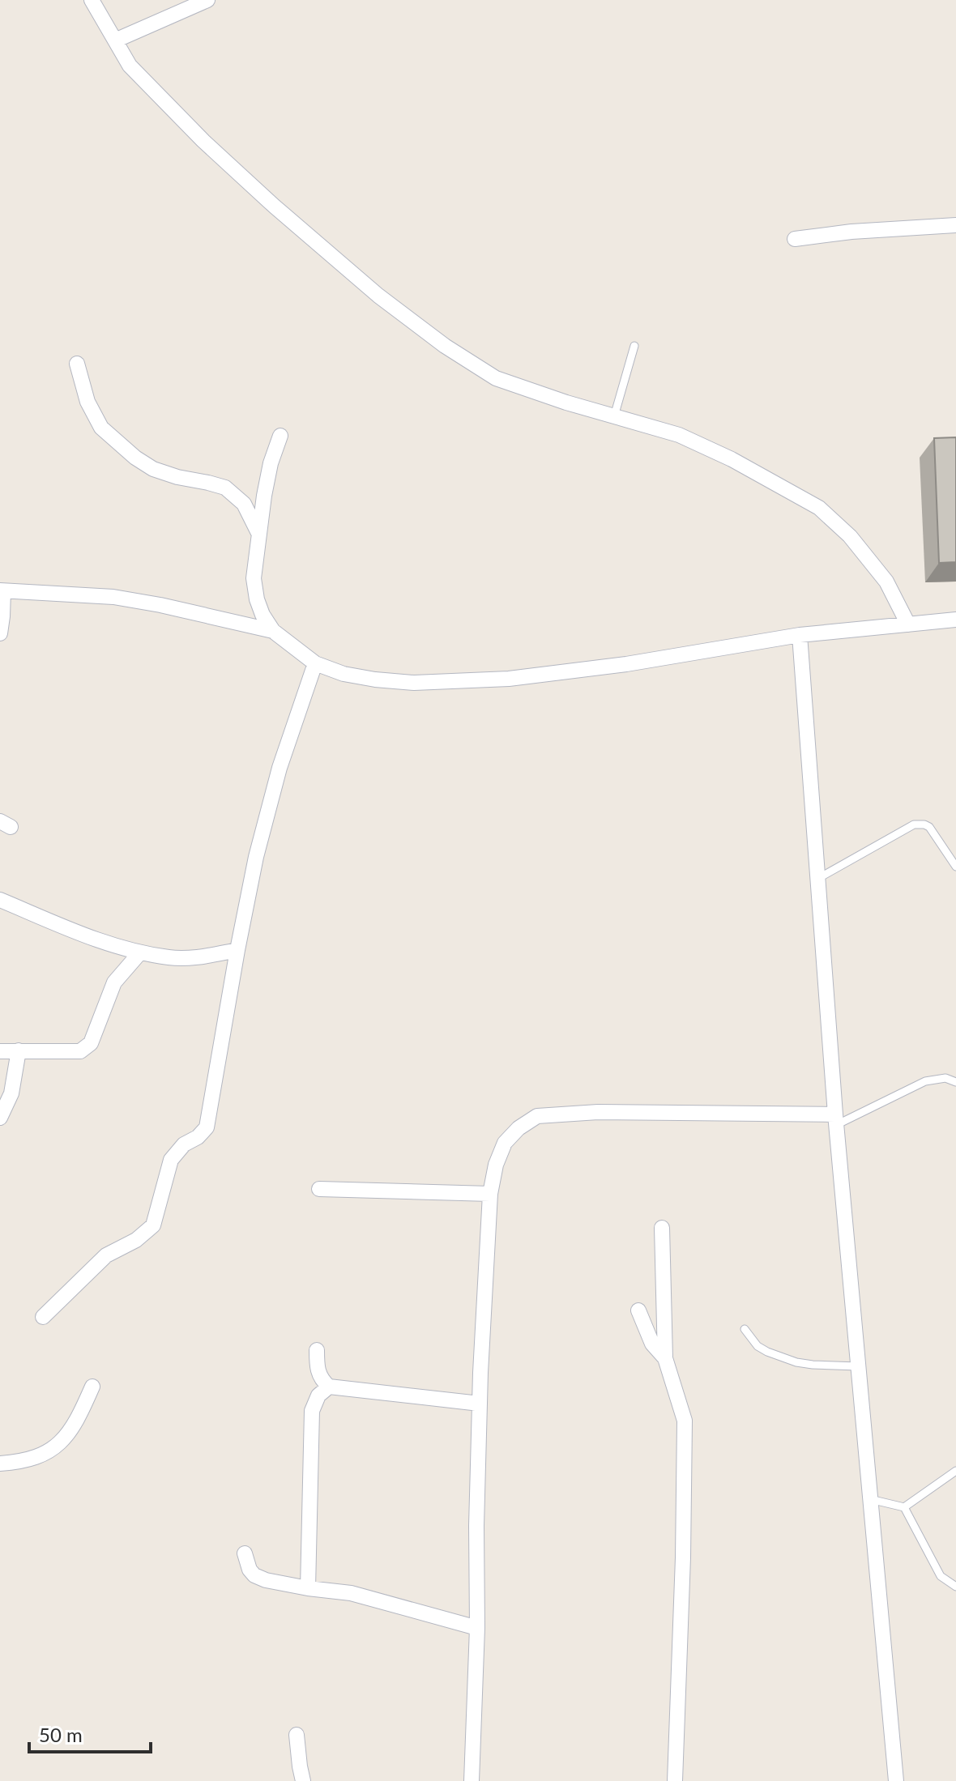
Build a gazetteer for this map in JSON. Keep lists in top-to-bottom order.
{
  "scale_bar": "50 m"
}
